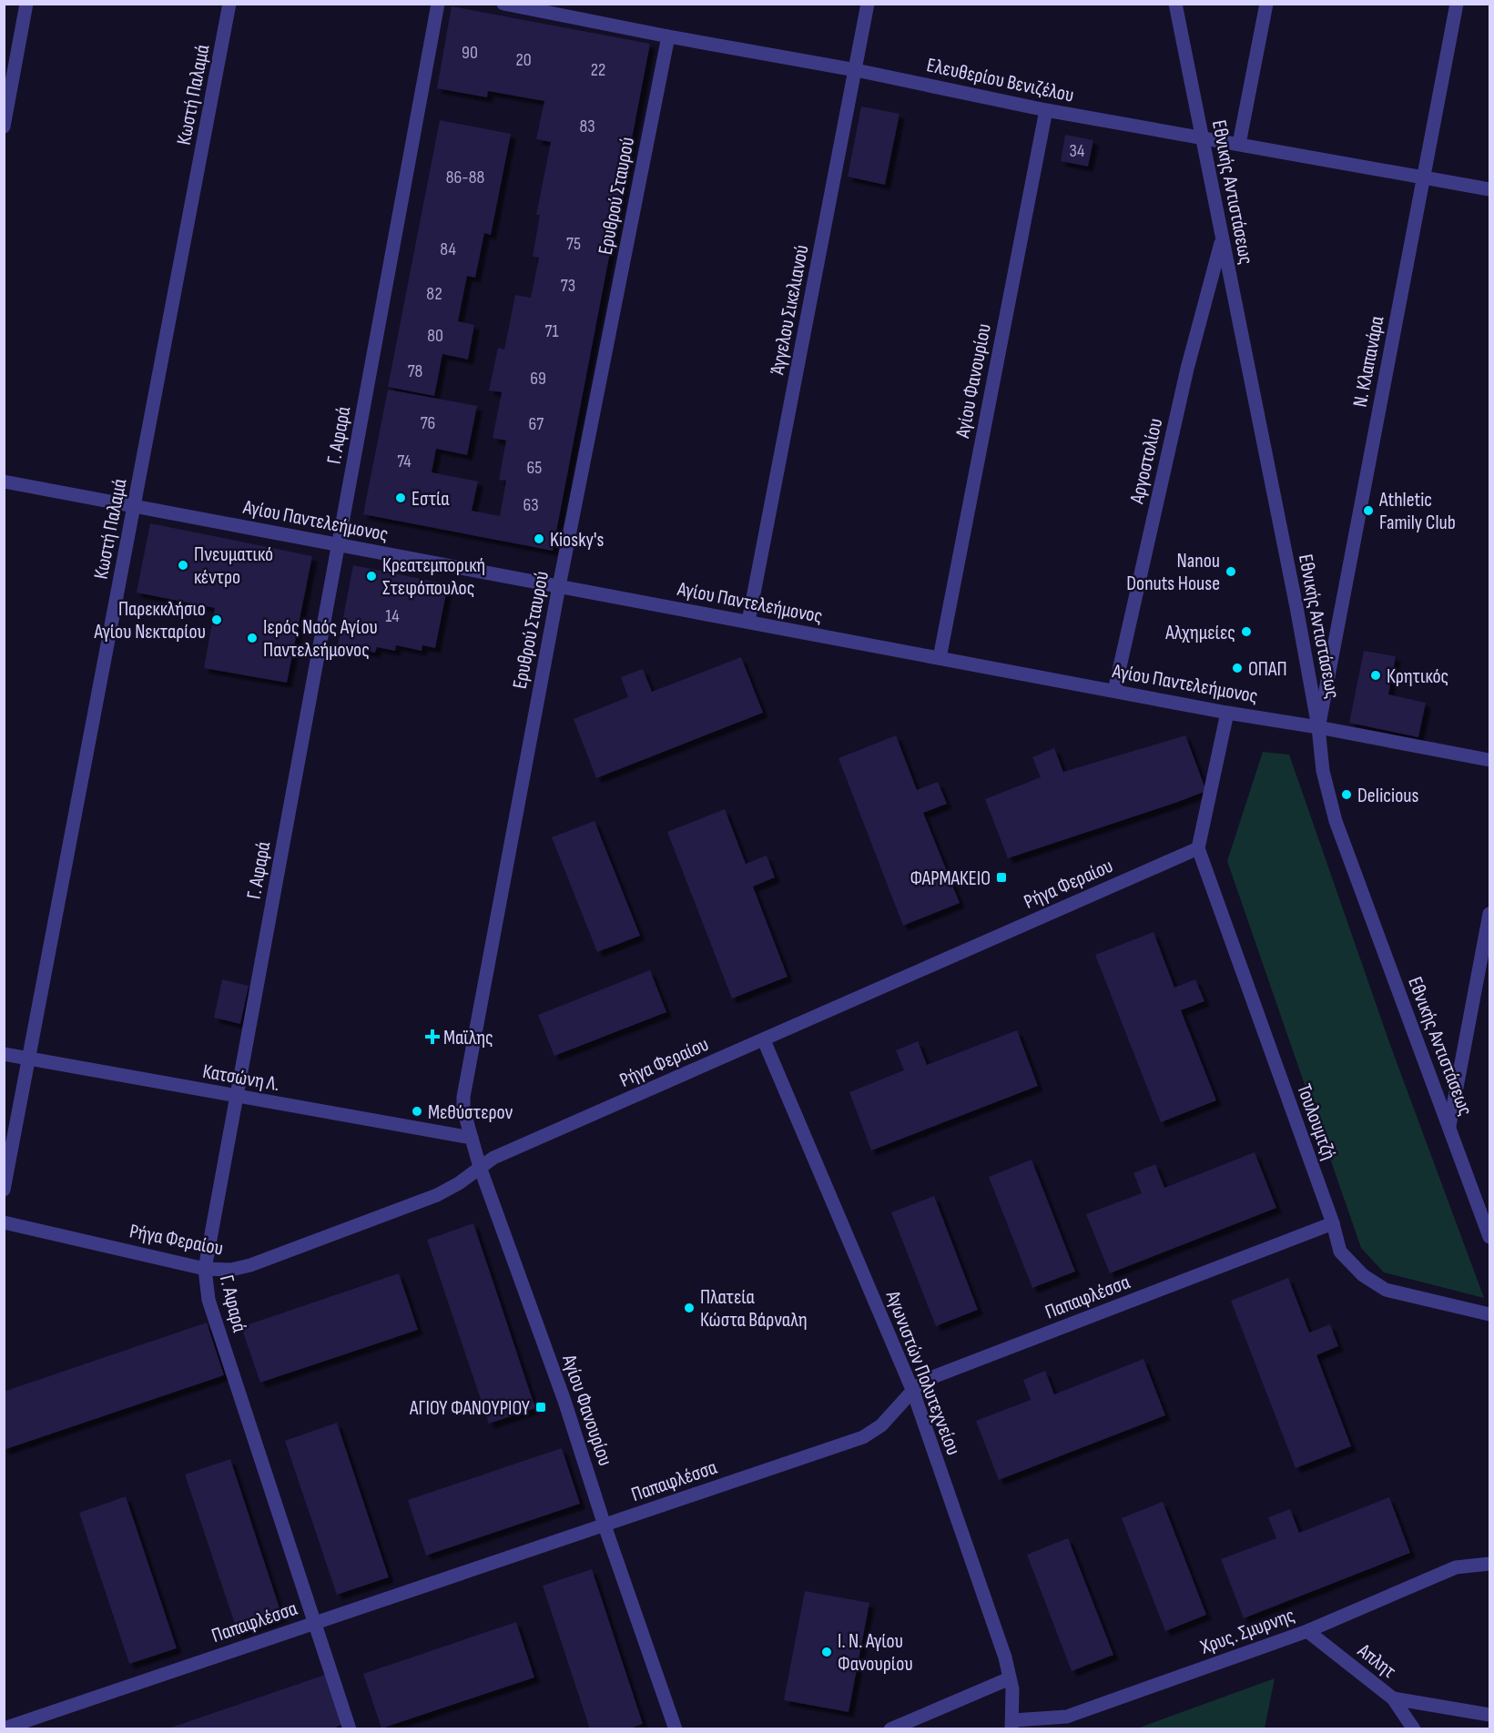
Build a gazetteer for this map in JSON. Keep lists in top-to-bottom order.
{
  "streets": {
    "street": [
      "Ελευθερίου Βενιζέλου",
      "Κωστή Παλαμά",
      "Εθνικής Αντιστάσεως",
      "Ερυθρού Σταυρού",
      "Άγγελου Σικελιανού",
      "Ν. Κλαπανάρα",
      "Αγίου Φανουρίου",
      "Γ. Αφαρά",
      "Αργοστολίου",
      "Αγίου Παντελεήμονος",
      "Ρήγα Φεραίου",
      "Κατσώνη Λ.",
      "Τουλουμτζή",
      "Παπαφλέσσα",
      "Αγωνιστών Πολυτεχνείου",
      "Χρυς. Σμυρνης",
      "Απλητ"
    ]
  },
  "crossings": [
    ["Ελευθερίου Βενιζέλου", "Εθνικής Αντιστάσεως"],
    ["Ελευθερίου Βενιζέλου", "Ερυθρού Σταυρού"],
    ["Ελευθερίου Βενιζέλου", "Άγγελου Σικελιανού"],
    ["Ελευθερίου Βενιζέλου", "Ν. Κλαπανάρα"],
    ["Ελευθερίου Βενιζέλου", "Αγίου Φανουρίου"],
    ["Κωστή Παλαμά", "Αγίου Παντελεήμονος"],
    ["Κωστή Παλαμά", "Κατσώνη Λ."],
    ["Εθνικής Αντιστάσεως", "Ν. Κλαπανάρα"],
    ["Εθνικής Αντιστάσεως", "Αργοστολίου"],
    ["Εθνικής Αντιστάσεως", "Αγίου Παντελεήμονος"],
    ["Ερυθρού Σταυρού", "Αγίου Φανουρίου"],
    ["Ερυθρού Σταυρού", "Αγίου Παντελεήμονος"],
    ["Ερυθρού Σταυρού", "Ρήγα Φεραίου"],
    ["Ερυθρού Σταυρού", "Κατσώνη Λ."],
    ["Άγγελου Σικελιανού", "Αγίου Παντελεήμονος"],
    ["Ν. Κλαπανάρα", "Αγίου Παντελεήμονος"],
    ["Αγίου Φανουρίου", "Αγίου Παντελεήμονος"],
    ["Αγίου Φανουρίου", "Ρήγα Φεραίου"],
    ["Αγίου Φανουρίου", "Παπαφλέσσα"],
    ["Γ. Αφαρά", "Αγίου Παντελεήμονος"],
    ["Γ. Αφαρά", "Ρήγα Φεραίου"],
    ["Γ. Αφαρά", "Κατσώνη Λ."],
    ["Γ. Αφαρά", "Παπαφλέσσα"],
    ["Αργοστολίου", "Αγίου Παντελεήμονος"],
    ["Ρήγα Φεραίου", "Τουλουμτζή"],
    ["Ρήγα Φεραίου", "Αγωνιστών Πολυτεχνείου"],
    ["Τουλουμτζή", "Παπαφλέσσα"],
    ["Παπαφλέσσα", "Αγωνιστών Πολυτεχνείου"],
    ["Αγωνιστών Πολυτεχνείου", "Χρυς. Σμυρνης"],
    ["Χρυς. Σμυρνης", "Απλητ"]
  ],
  "places": {
    "other": [
      "Εστία",
      "Athletic Family Club",
      "Kiosky's",
      "Πνευματικό κέντρο",
      "Nanou Donuts House",
      "Κρεατεμπορική Στεφόπουλος",
      "Παρεκκλήσιο Αγίου Νεκταρίου",
      "Αλχημείες",
      "Ιερός Ναός Αγίου Παντελεήμονος",
      "ΟΠΑΠ",
      "Κρητικός",
      "Delicious",
      "Μεθύστερον",
      "Πλατεία Κώστα Βάρναλη",
      "Ι. Ν. Αγίου Φανουρίου"
    ],
    "transit": ["ΦΑΡΜΑΚΕΙΟ", "ΑΓΙΟΥ ΦΑΝΟΥΡΙΟΥ"],
    "health": ["Μαϊλης"]
  },
  "house_numbers": [
    "90",
    "20",
    "22",
    "83",
    "34",
    "86-88",
    "75",
    "84",
    "73",
    "82",
    "71",
    "80",
    "78",
    "69",
    "76",
    "67",
    "74",
    "65",
    "63",
    "14"
  ]
}
